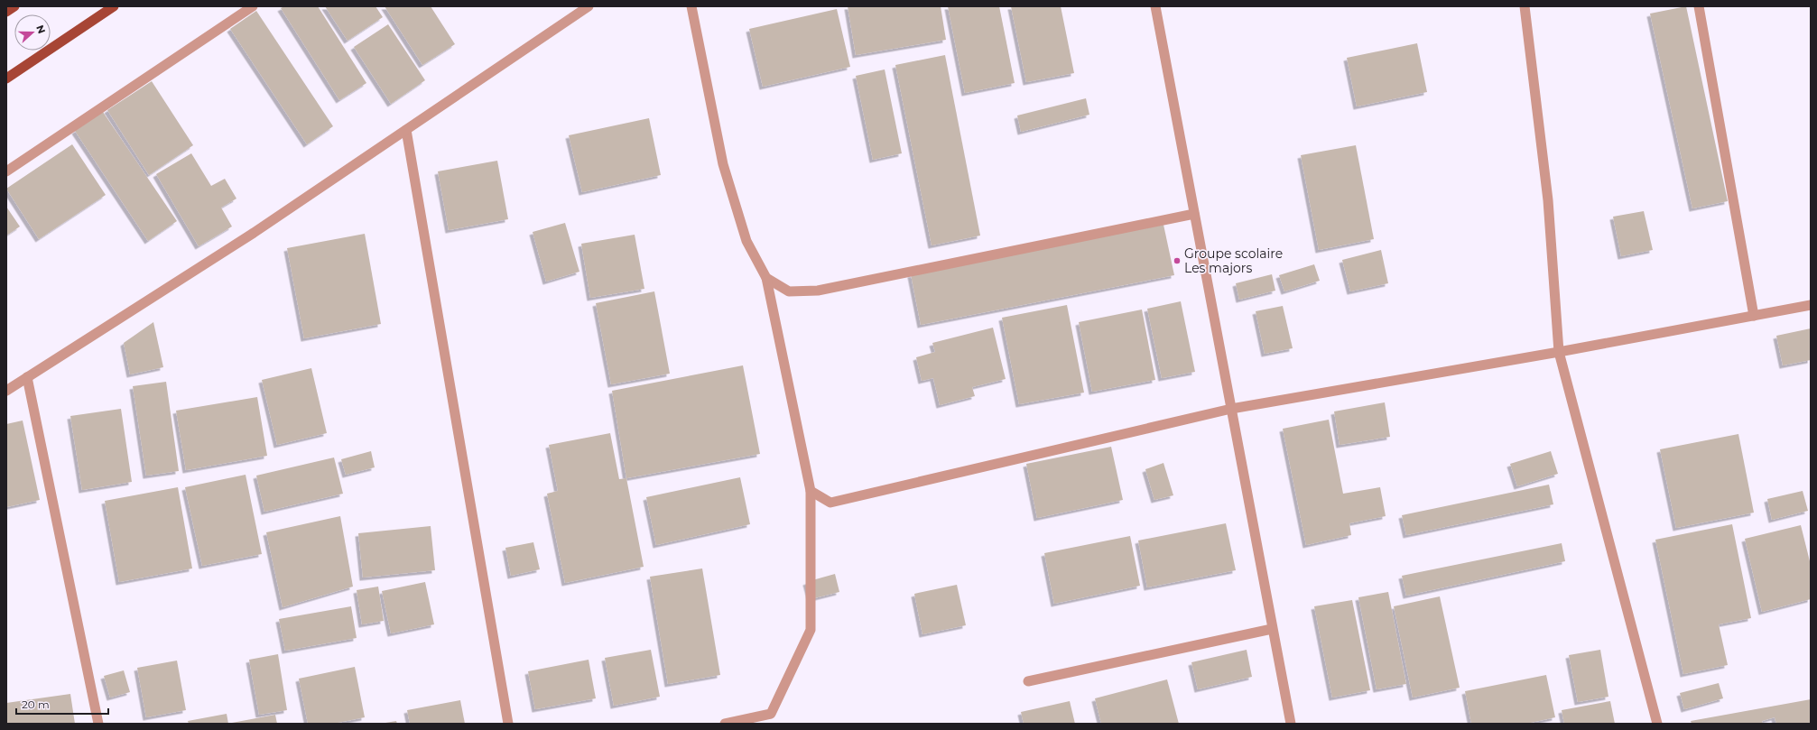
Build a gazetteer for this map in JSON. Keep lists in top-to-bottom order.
{
  "places": ["Groupe scolaire Les majors"],
  "scale_bar": "20 m",
  "north": "right"
}
